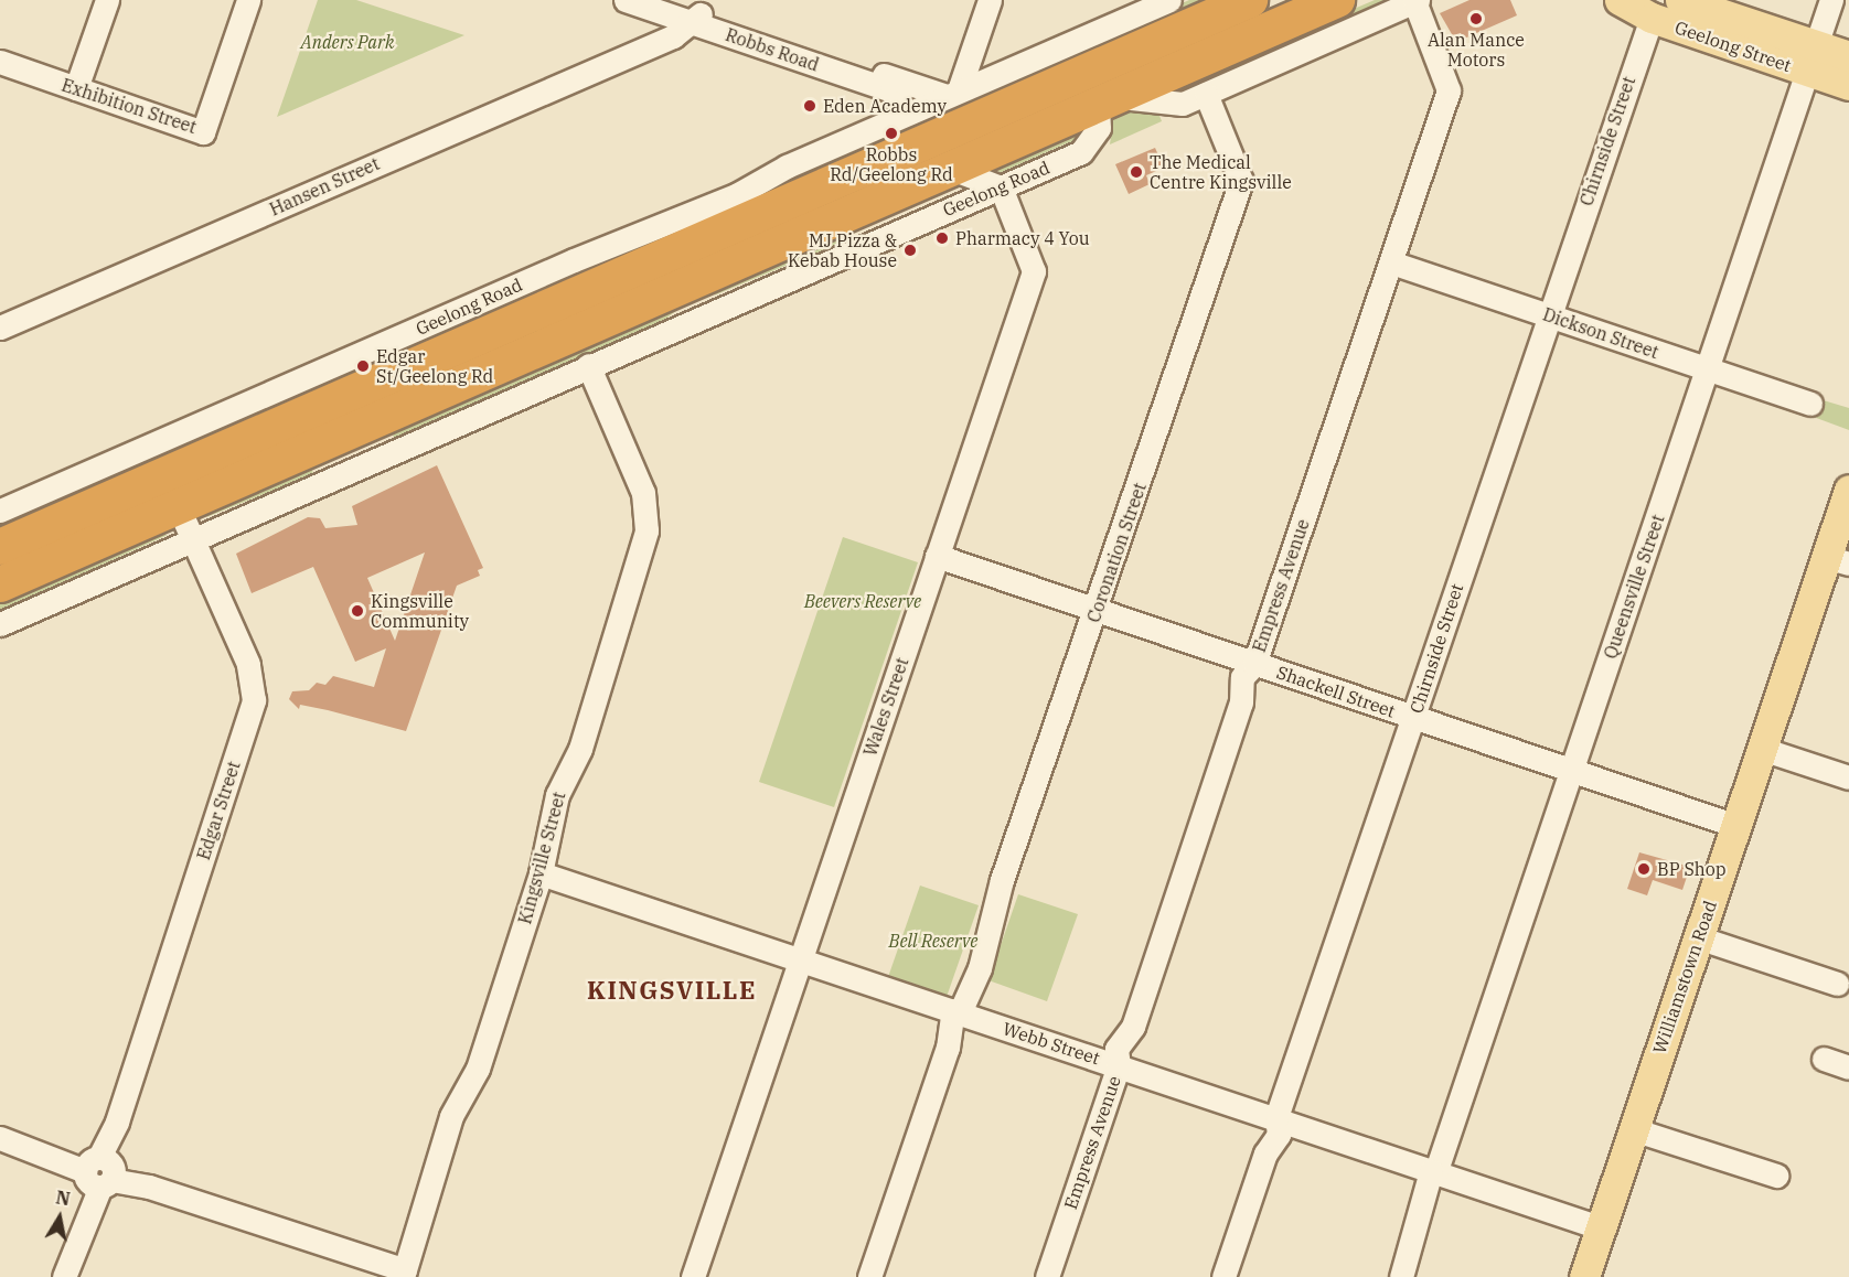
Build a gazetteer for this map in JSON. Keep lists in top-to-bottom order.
{
  "streets": {
    "highway": ["Geelong Road"],
    "main road": ["Geelong Street", "Williamstown Road"],
    "street": [
      "Robbs Road",
      "Exhibition Street",
      "Chirnside Street",
      "Hansen Street",
      "Dickson Street",
      "Coronation Street",
      "Empress Avenue",
      "Queensville Street",
      "Shackell Street",
      "Wales Street",
      "Edgar Street",
      "Kingsville Street",
      "Webb Street"
    ]
  },
  "crossings": [
    ["Geelong Street", "Chirnside Street"],
    ["Geelong Street", "Queensville Street"],
    ["Robbs Road", "Hansen Street"],
    ["Robbs Road", "Geelong Road"],
    ["Chirnside Street", "Dickson Street"],
    ["Chirnside Street", "Shackell Street"],
    ["Chirnside Street", "Webb Street"],
    ["Geelong Road", "Wales Street"],
    ["Geelong Road", "Edgar Street"],
    ["Geelong Road", "Kingsville Street"],
    ["Dickson Street", "Empress Avenue"],
    ["Dickson Street", "Queensville Street"],
    ["Coronation Street", "Shackell Street"],
    ["Coronation Street", "Webb Street"],
    ["Empress Avenue", "Shackell Street"],
    ["Empress Avenue", "Webb Street"],
    ["Queensville Street", "Shackell Street"],
    ["Queensville Street", "Webb Street"],
    ["Shackell Street", "Wales Street"],
    ["Shackell Street", "Williamstown Road"],
    ["Wales Street", "Webb Street"],
    ["Kingsville Street", "Webb Street"],
    ["Williamstown Road", "Webb Street"]
  ],
  "districts": ["KINGSVILLE"],
  "parks": ["Anders Park", "Beevers Reserve", "Bell Reserve"],
  "places": [
    "Alan Mance Motors",
    "Eden Academy",
    "Robbs Rd/Geelong Rd",
    "The Medical Centre Kingsville",
    "Pharmacy 4 You",
    "MJ Pizza & Kebab House",
    "Edgar St/Geelong Rd",
    "Kingsville Community",
    "BP Shop"
  ],
  "north": "top"
}
